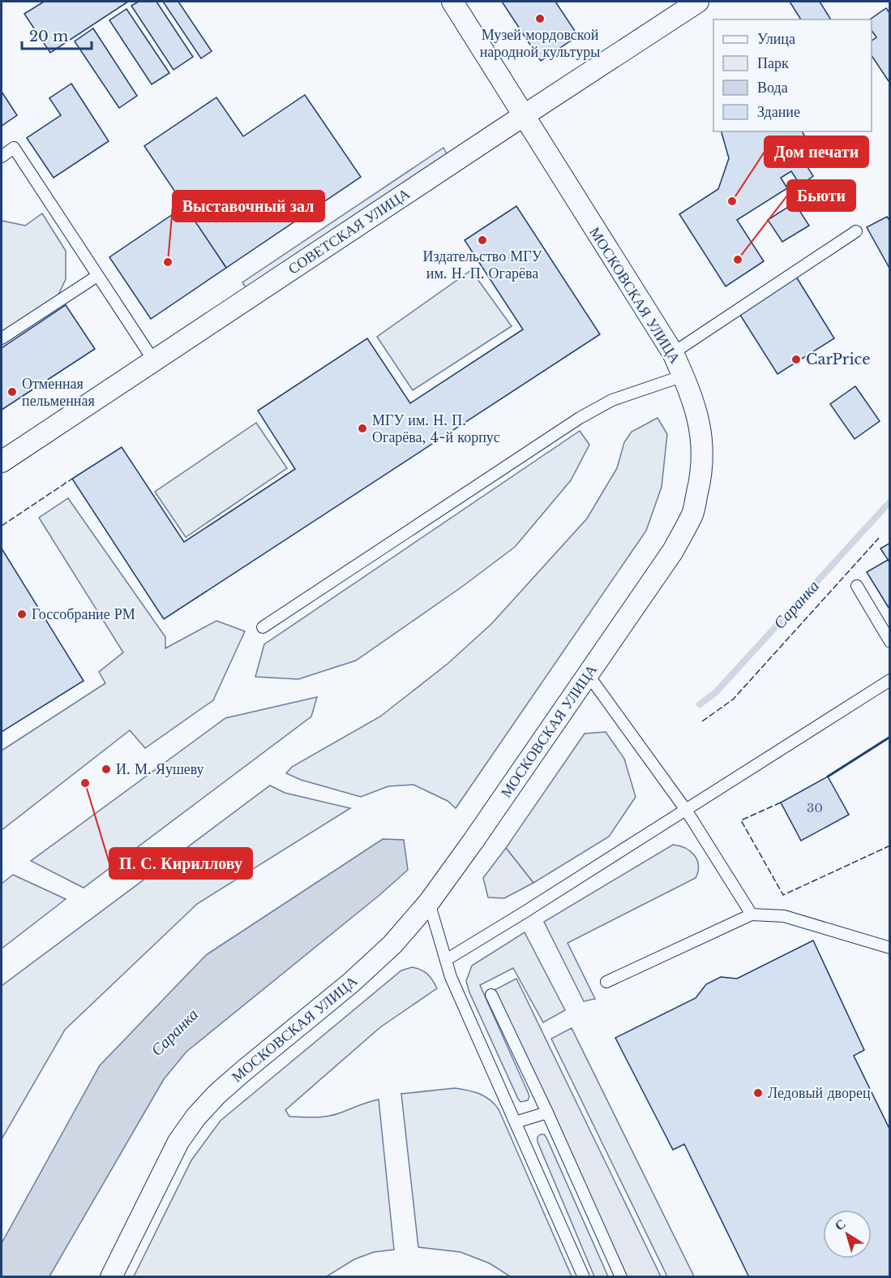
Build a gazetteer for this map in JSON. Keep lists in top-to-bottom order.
{
  "streets": {
    "street": ["СОВЕТСКАЯ УЛИЦА", "МОСКОВСКАЯ УЛИЦА"]
  },
  "crossings": [
    ["СОВЕТСКАЯ УЛИЦА", "МОСКОВСКАЯ УЛИЦА"]
  ],
  "water": ["Саранка"],
  "places": [
    "Музей мордовской народной культуры",
    "Дом печати",
    "Издательство МГУ им. Н. П. Огарёва",
    "Бьюти",
    "Выставочный зал",
    "CarPrice",
    "Отменная пельменная",
    "МГУ им. Н. П. Огарёва, 4-й корпус",
    "Госсобрание РМ",
    "И. М. Яушеву",
    "П. С. Кириллову",
    "Ледовый дворец"
  ],
  "house_numbers": ["30"],
  "legend": [
    "Улица",
    "Парк",
    "Вода",
    "Здание"
  ],
  "scale_bar": "20 m",
  "north": "top left"
}
